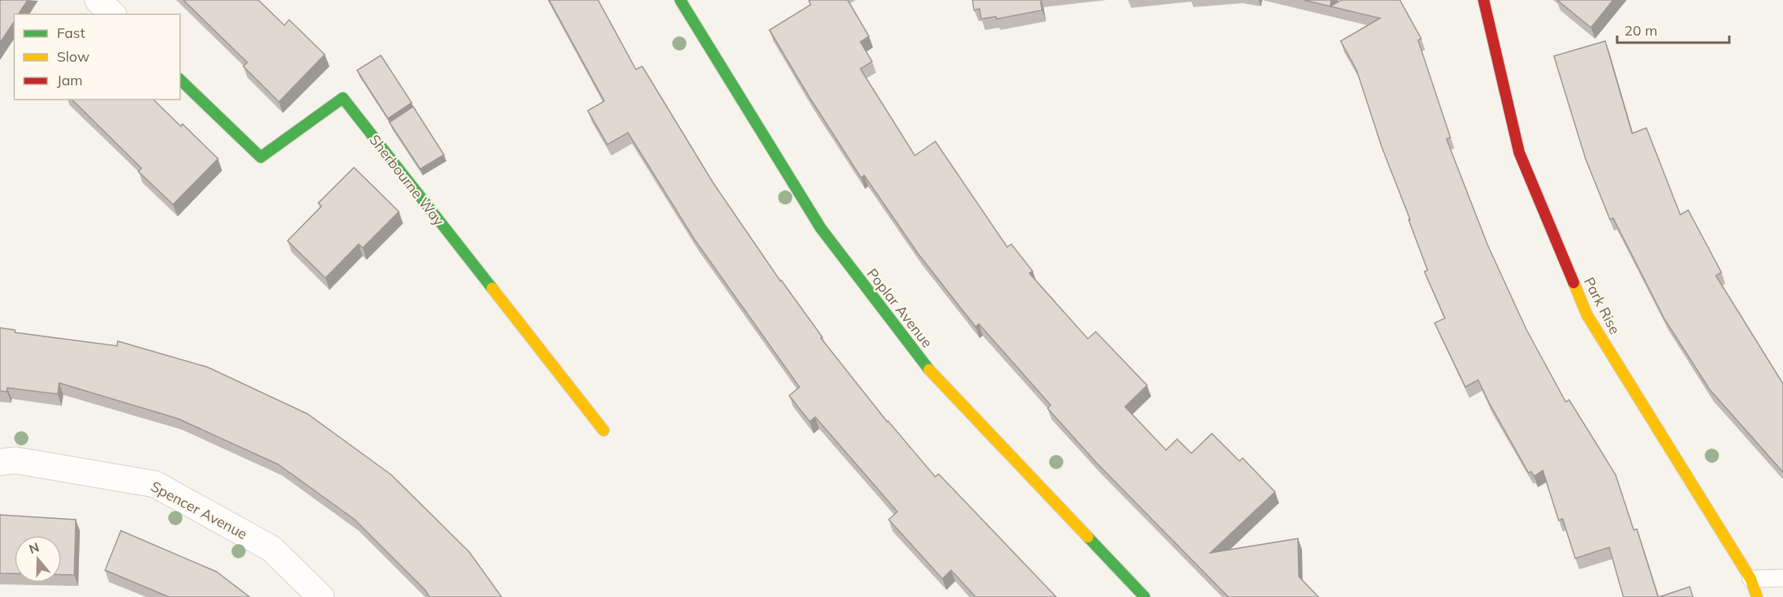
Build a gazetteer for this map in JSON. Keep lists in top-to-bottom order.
{
  "streets": {
    "street": [
      "Sherbourne Way",
      "Park Rise",
      "Poplar Avenue",
      "Spencer Avenue"
    ]
  },
  "legend": ["Fast", "Slow", "Jam"],
  "scale_bar": "20 m",
  "north": "top"
}
